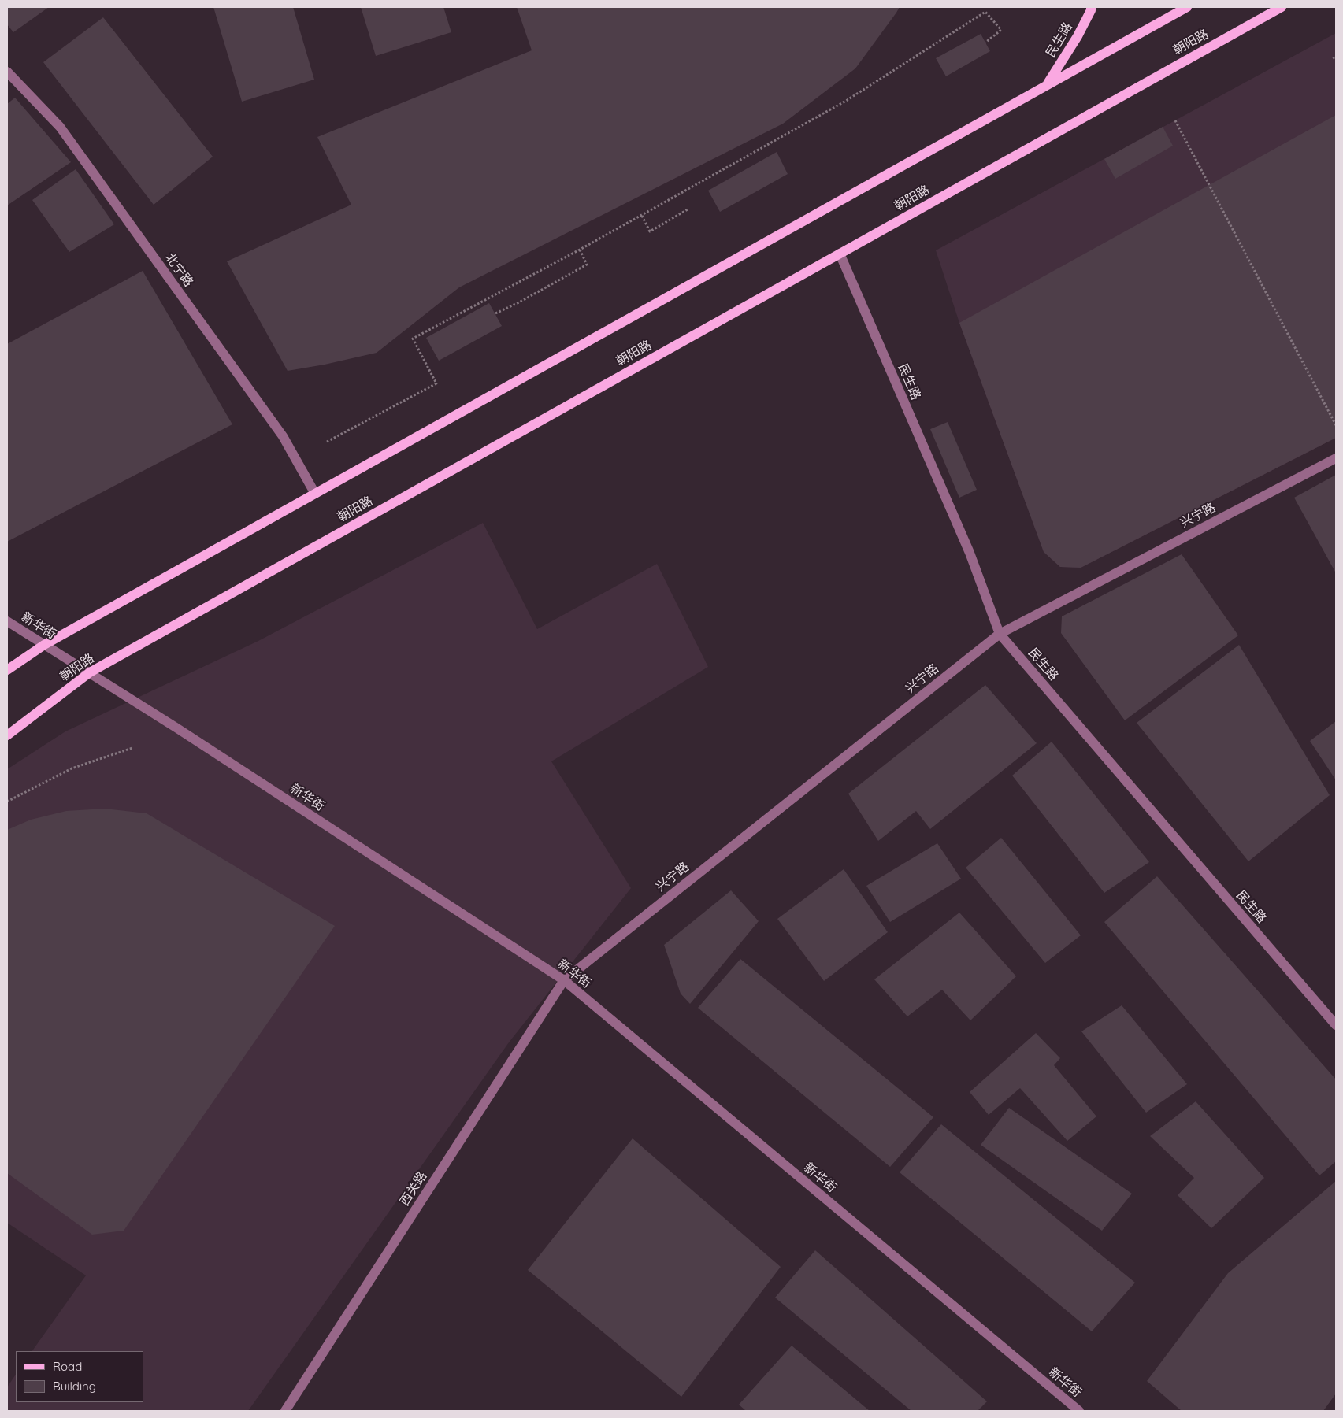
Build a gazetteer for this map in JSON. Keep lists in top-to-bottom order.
{
  "streets": {
    "main road": ["民生路", "朝阳路"],
    "street": [
      "北宁路",
      "兴宁路",
      "新华街",
      "西关路"
    ]
  },
  "crossings": [
    ["民生路", "朝阳路"],
    ["民生路", "兴宁路"],
    ["朝阳路", "新华街"],
    ["兴宁路", "新华街"],
    ["兴宁路", "西关路"],
    ["新华街", "西关路"]
  ],
  "legend": ["Road", "Building"]
}
